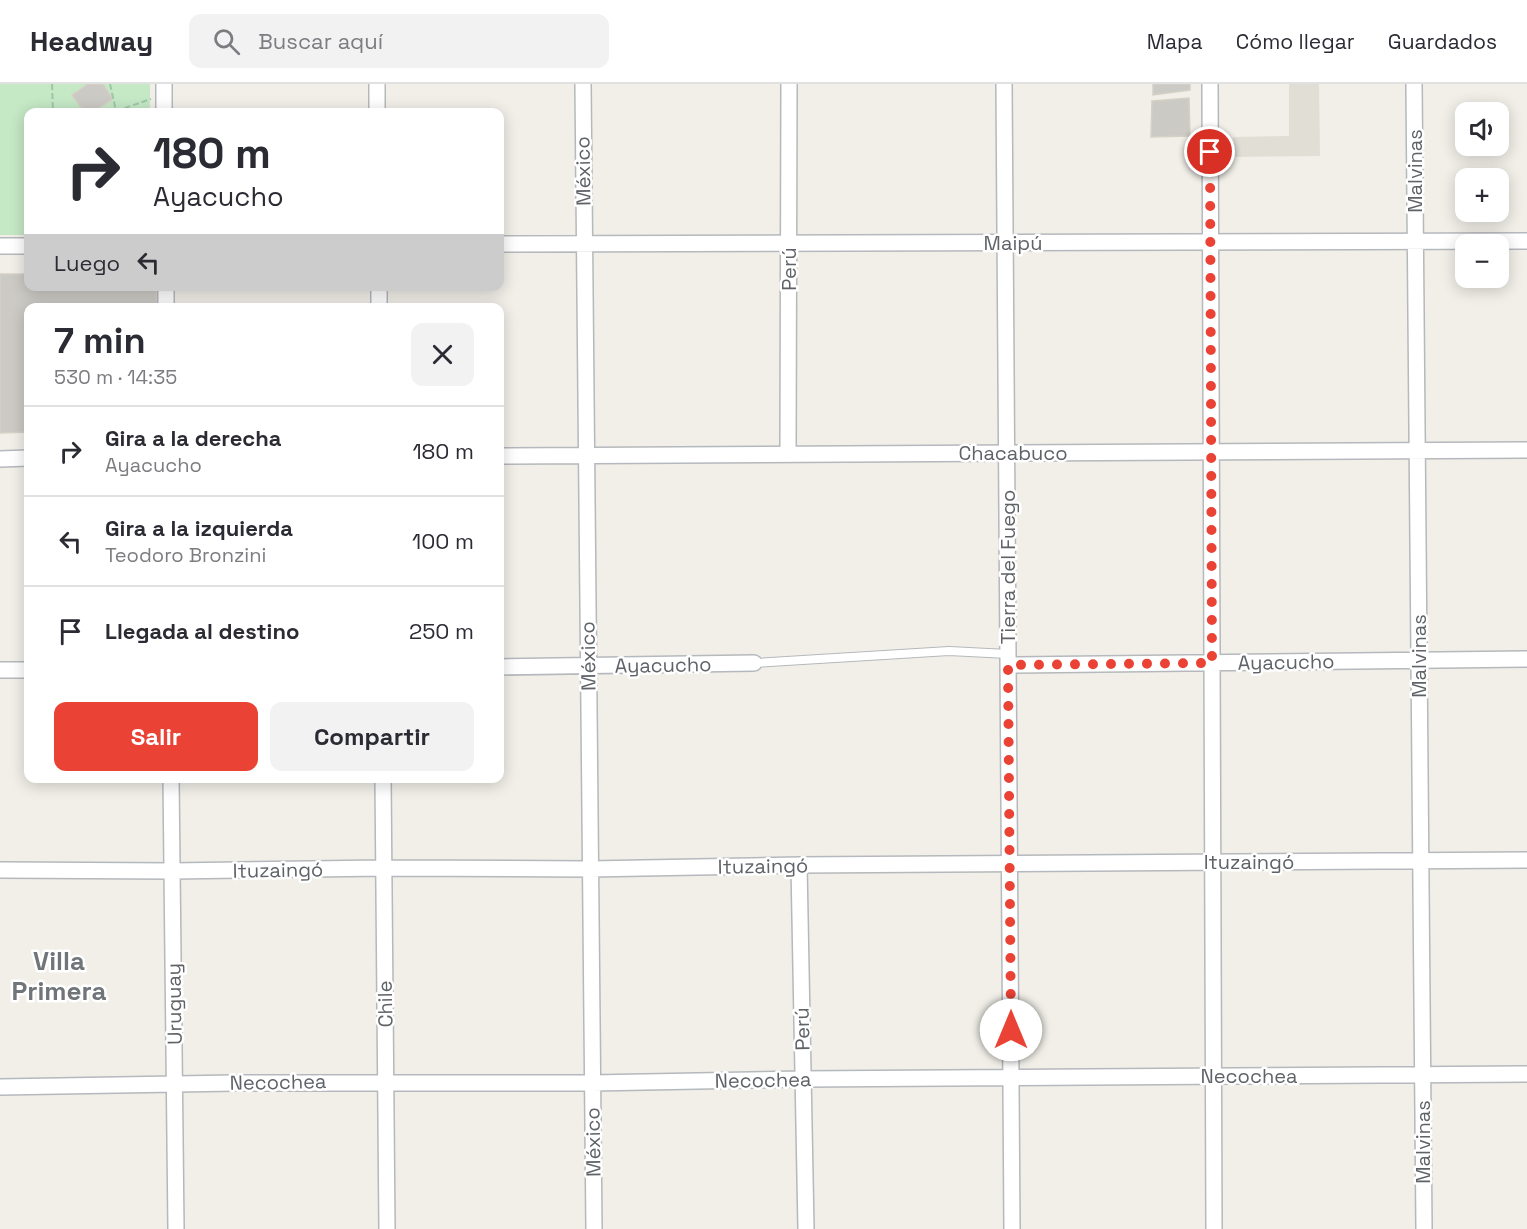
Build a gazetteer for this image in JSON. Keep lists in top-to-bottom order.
{
  "streets": {
    "street": [
      "México",
      "Malvinas",
      "Maipú",
      "Perú",
      "Chacabuco",
      "Tierra del Fuego",
      "Ayacucho",
      "Ituzaingó",
      "Uruguay",
      "Chile",
      "Necochea"
    ]
  },
  "crossings": [
    ["México", "Maipú"],
    ["México", "Chacabuco"],
    ["México", "Ayacucho"],
    ["México", "Ituzaingó"],
    ["México", "Necochea"],
    ["Malvinas", "Maipú"],
    ["Malvinas", "Chacabuco"],
    ["Malvinas", "Ayacucho"],
    ["Malvinas", "Ituzaingó"],
    ["Malvinas", "Necochea"],
    ["Maipú", "Perú"],
    ["Maipú", "Tierra del Fuego"],
    ["Perú", "Chacabuco"],
    ["Perú", "Ituzaingó"],
    ["Perú", "Necochea"],
    ["Chacabuco", "Tierra del Fuego"],
    ["Tierra del Fuego", "Ayacucho"],
    ["Tierra del Fuego", "Ituzaingó"],
    ["Tierra del Fuego", "Necochea"],
    ["Ituzaingó", "Uruguay"],
    ["Ituzaingó", "Chile"],
    ["Uruguay", "Necochea"],
    ["Chile", "Necochea"]
  ],
  "districts": ["Villa Primera"],
  "page": {
    "header": "Headway",
    "search": "Buscar aquí",
    "nav": ["Mapa", "Cómo llegar", "Guardados"],
    "map_buttons": ["+", "−"],
    "turn": ["180 m", "Ayacucho"],
    "then": "Luego",
    "heading": ["7 min", "530 m · 14:35"],
    "list": [
      {
        "name": "Gira a la derecha",
        "note": "Ayacucho",
        "value": "180 m"
      },
      {
        "name": "Gira a la izquierda",
        "note": "Teodoro Bronzini",
        "value": "100 m"
      },
      {
        "name": "Llegada al destino",
        "value": "250 m"
      }
    ],
    "buttons": ["Salir", "Compartir"]
  }
}
